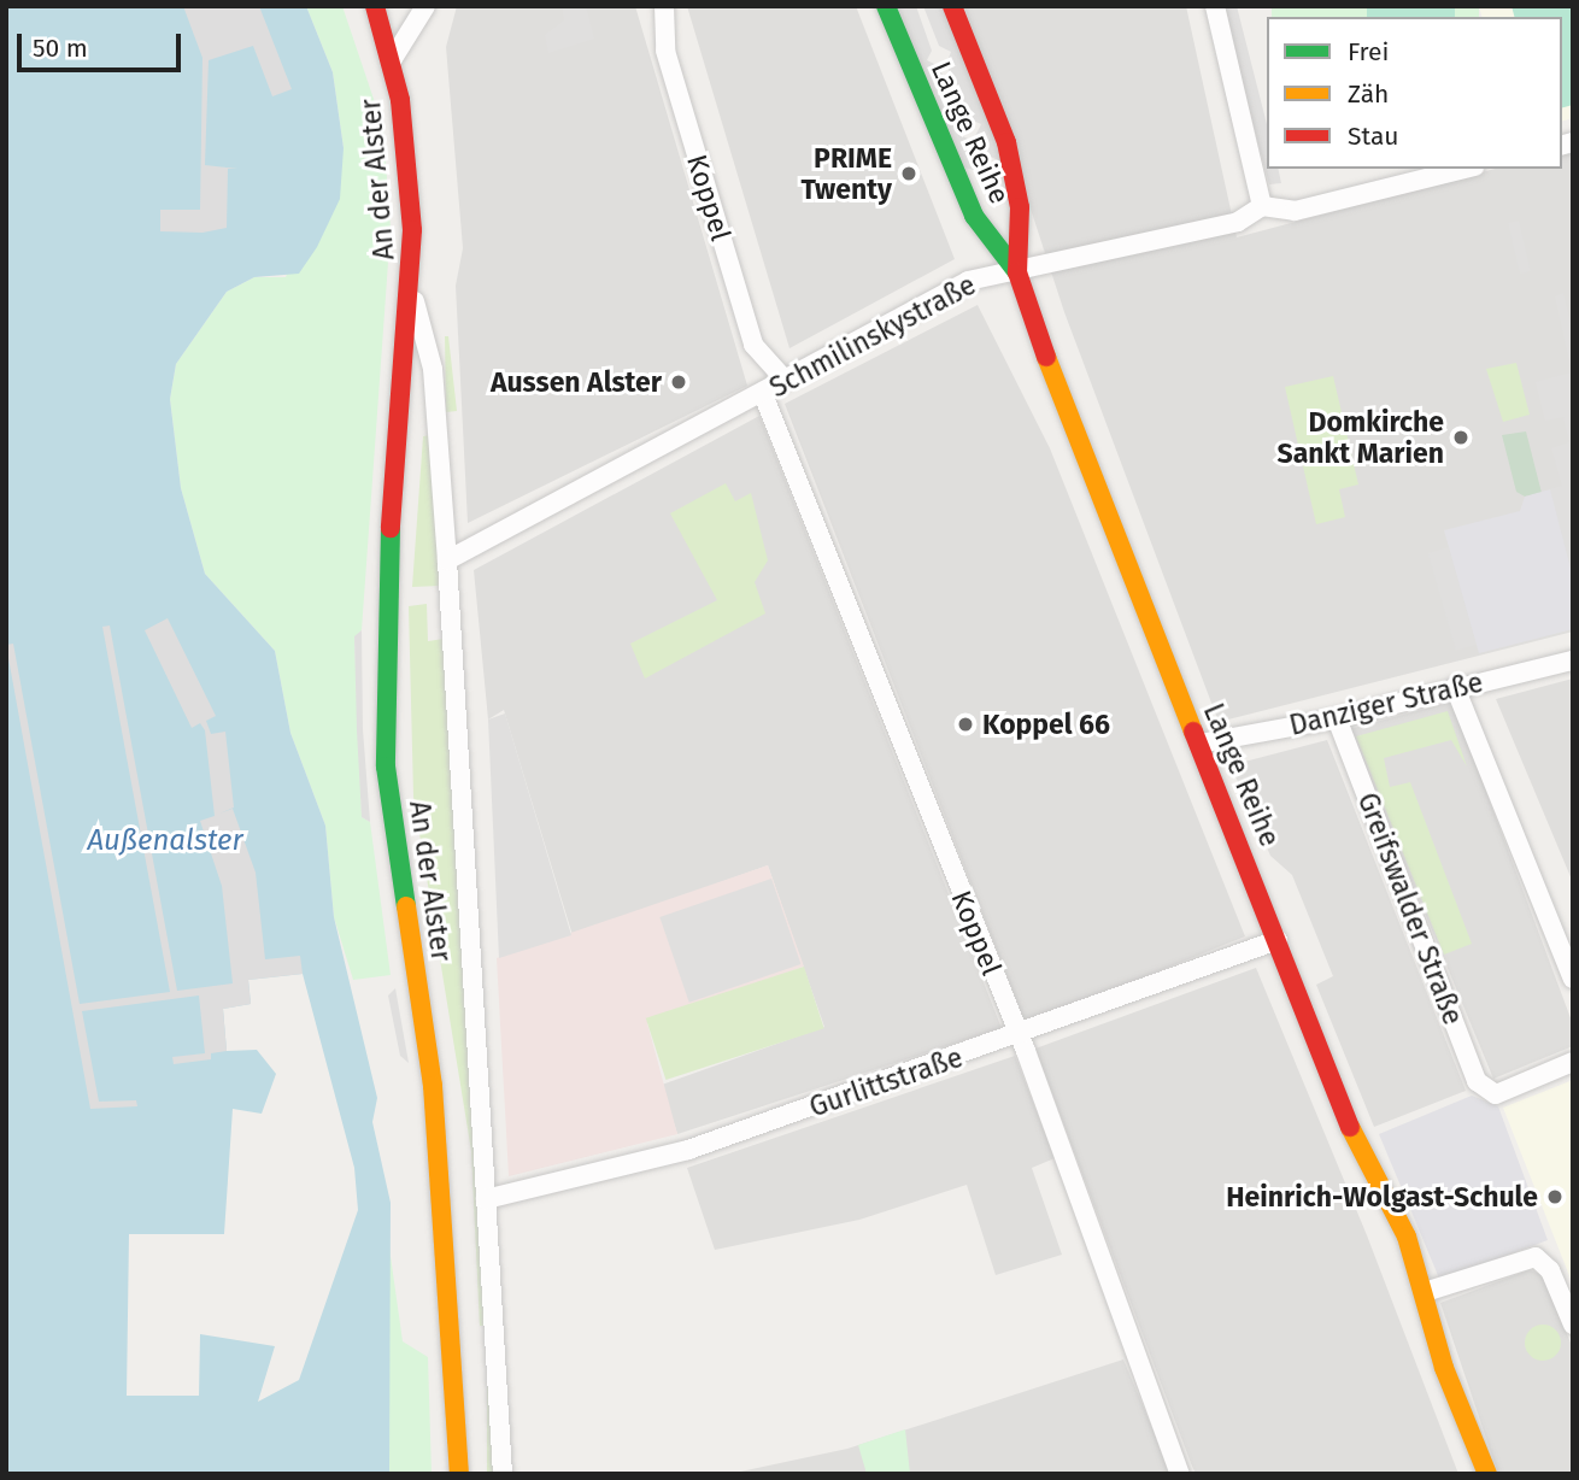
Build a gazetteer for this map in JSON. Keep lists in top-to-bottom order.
{
  "streets": {
    "street": [
      "Lange Reihe",
      "An der Alster",
      "Koppel",
      "Schmilinskystraße",
      "Danziger Straße",
      "Greifswalder Straße",
      "Gurlittstraße"
    ]
  },
  "crossings": [
    ["Lange Reihe", "Schmilinskystraße"],
    ["Lange Reihe", "Danziger Straße"],
    ["Lange Reihe", "Gurlittstraße"],
    ["An der Alster", "Schmilinskystraße"],
    ["An der Alster", "Gurlittstraße"],
    ["Koppel", "Schmilinskystraße"],
    ["Koppel", "Gurlittstraße"],
    ["Danziger Straße", "Greifswalder Straße"]
  ],
  "water": ["Außenalster"],
  "places": [
    "PRIME Twenty",
    "Aussen Alster",
    "Domkirche Sankt Marien",
    "Koppel 66",
    "Heinrich-Wolgast-Schule"
  ],
  "legend": ["Frei", "Zäh", "Stau"],
  "scale_bar": "50 m"
}
